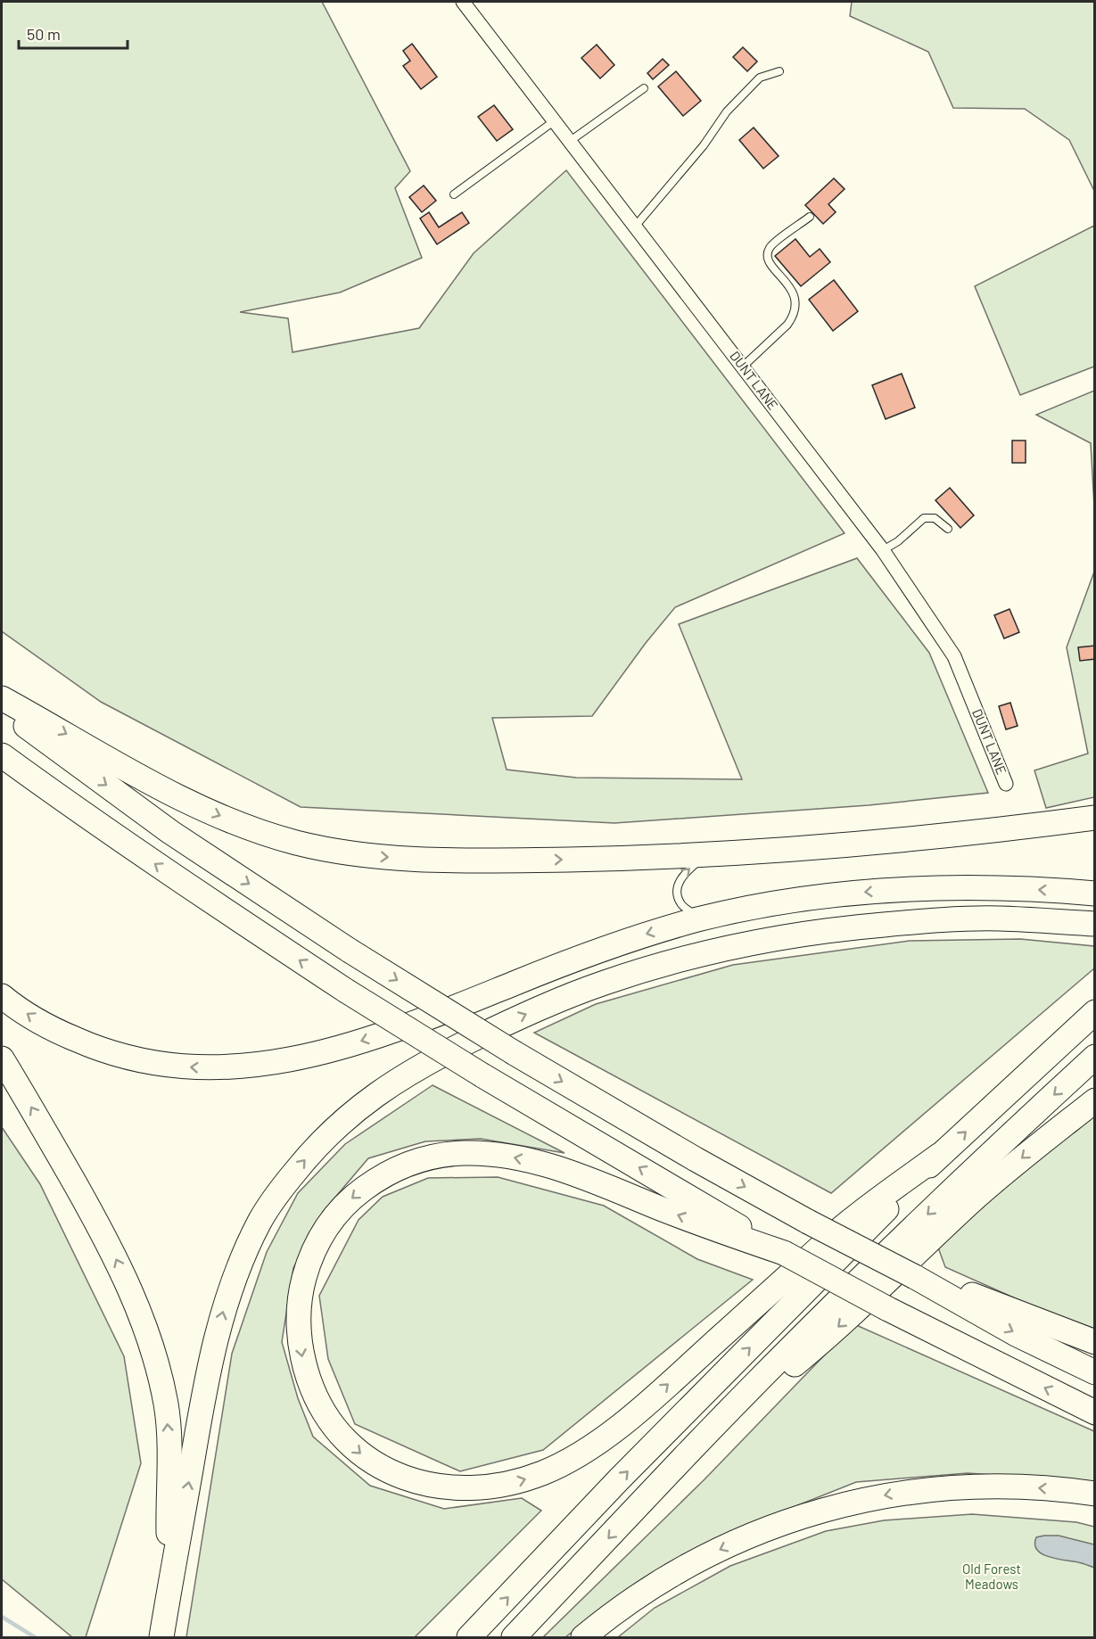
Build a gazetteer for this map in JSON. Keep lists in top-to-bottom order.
{
  "streets": {
    "street": ["DUNT LANE"]
  },
  "parks": ["Old Forest Meadows"],
  "scale_bar": "50 m"
}
